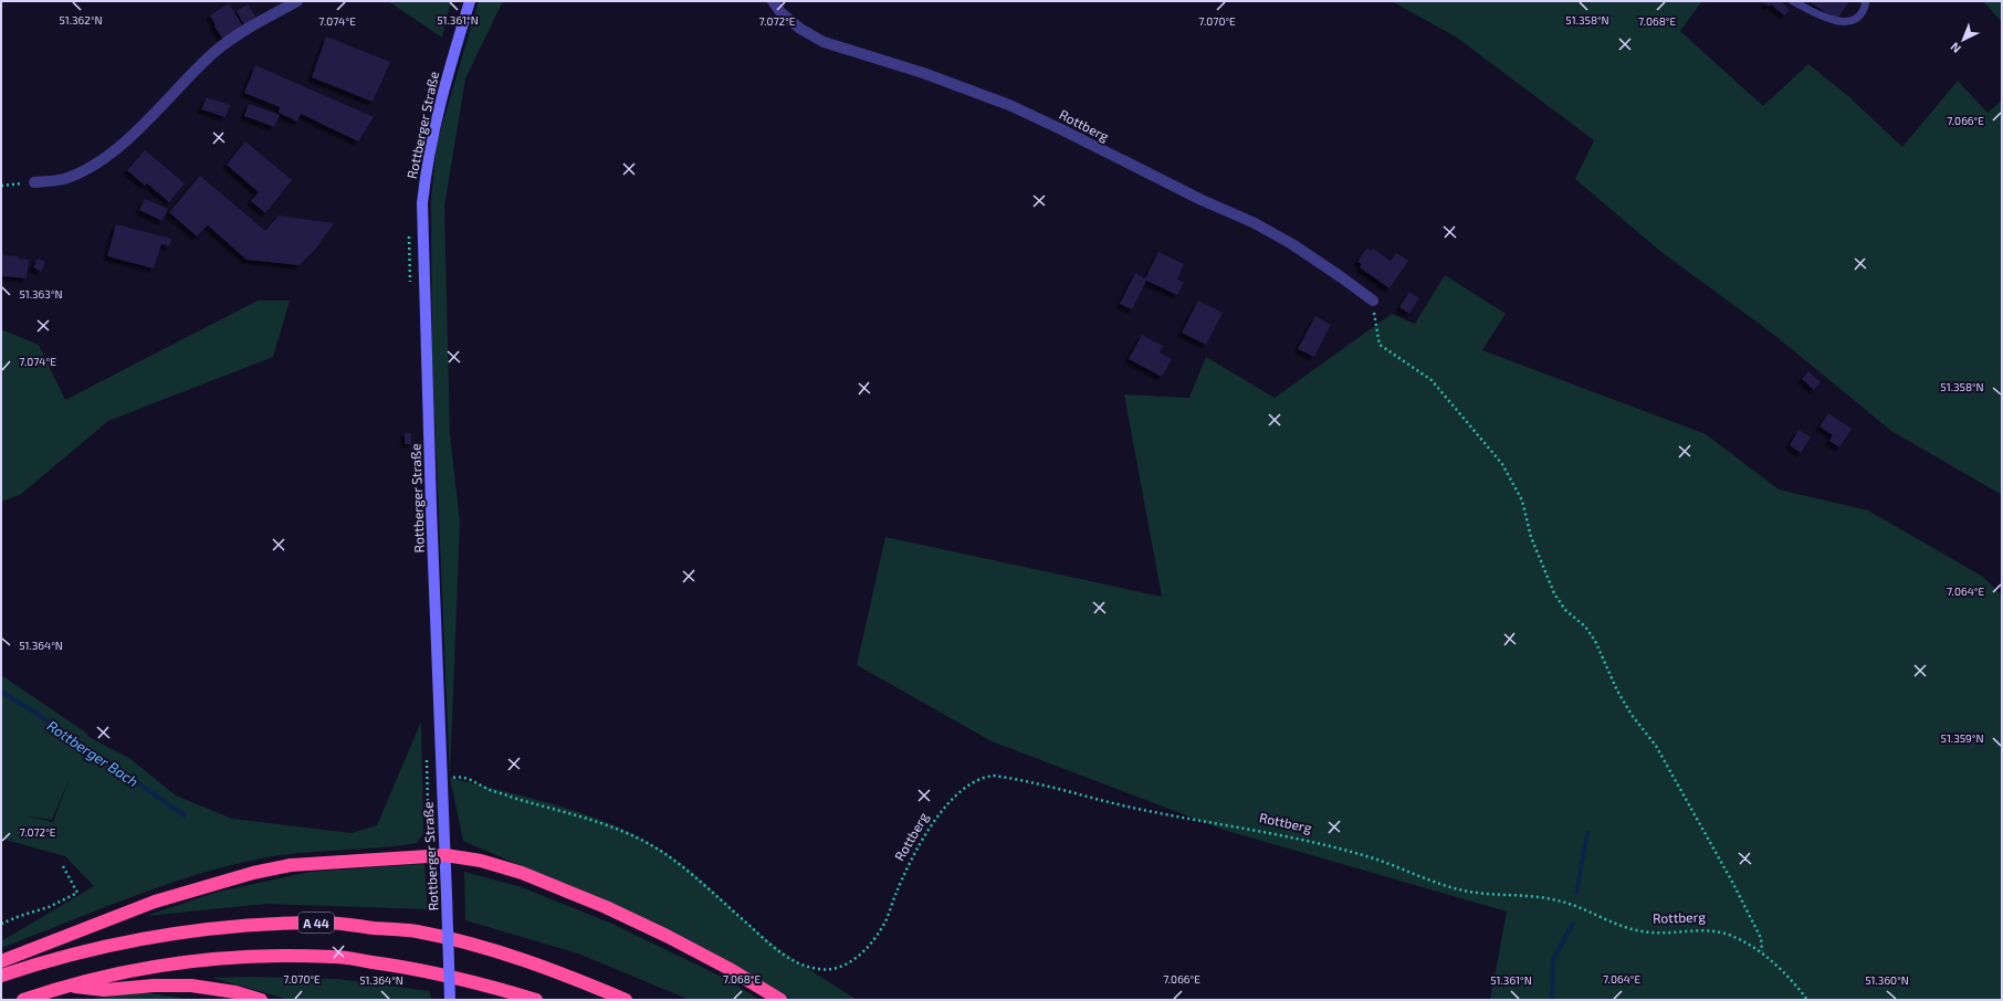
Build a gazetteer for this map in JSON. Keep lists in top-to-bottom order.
{
  "streets": {
    "highway": ["A 44"],
    "main road": ["Rottberger Straße"],
    "street": ["Rottberg"]
  },
  "crossings": [
    ["Rottberger Straße", "Rottberg"]
  ],
  "water": ["Rottberger Bach"],
  "north": "bottom left",
  "coordinates": [
    "51.361°N",
    "51.358°N",
    "51.362°N",
    "7.074°E",
    "7.072°E",
    "7.070°E",
    "7.068°E",
    "7.066°E",
    "51.363°N",
    "7.064°E",
    "51.364°N",
    "51.359°N",
    "51.360°N"
  ]
}
